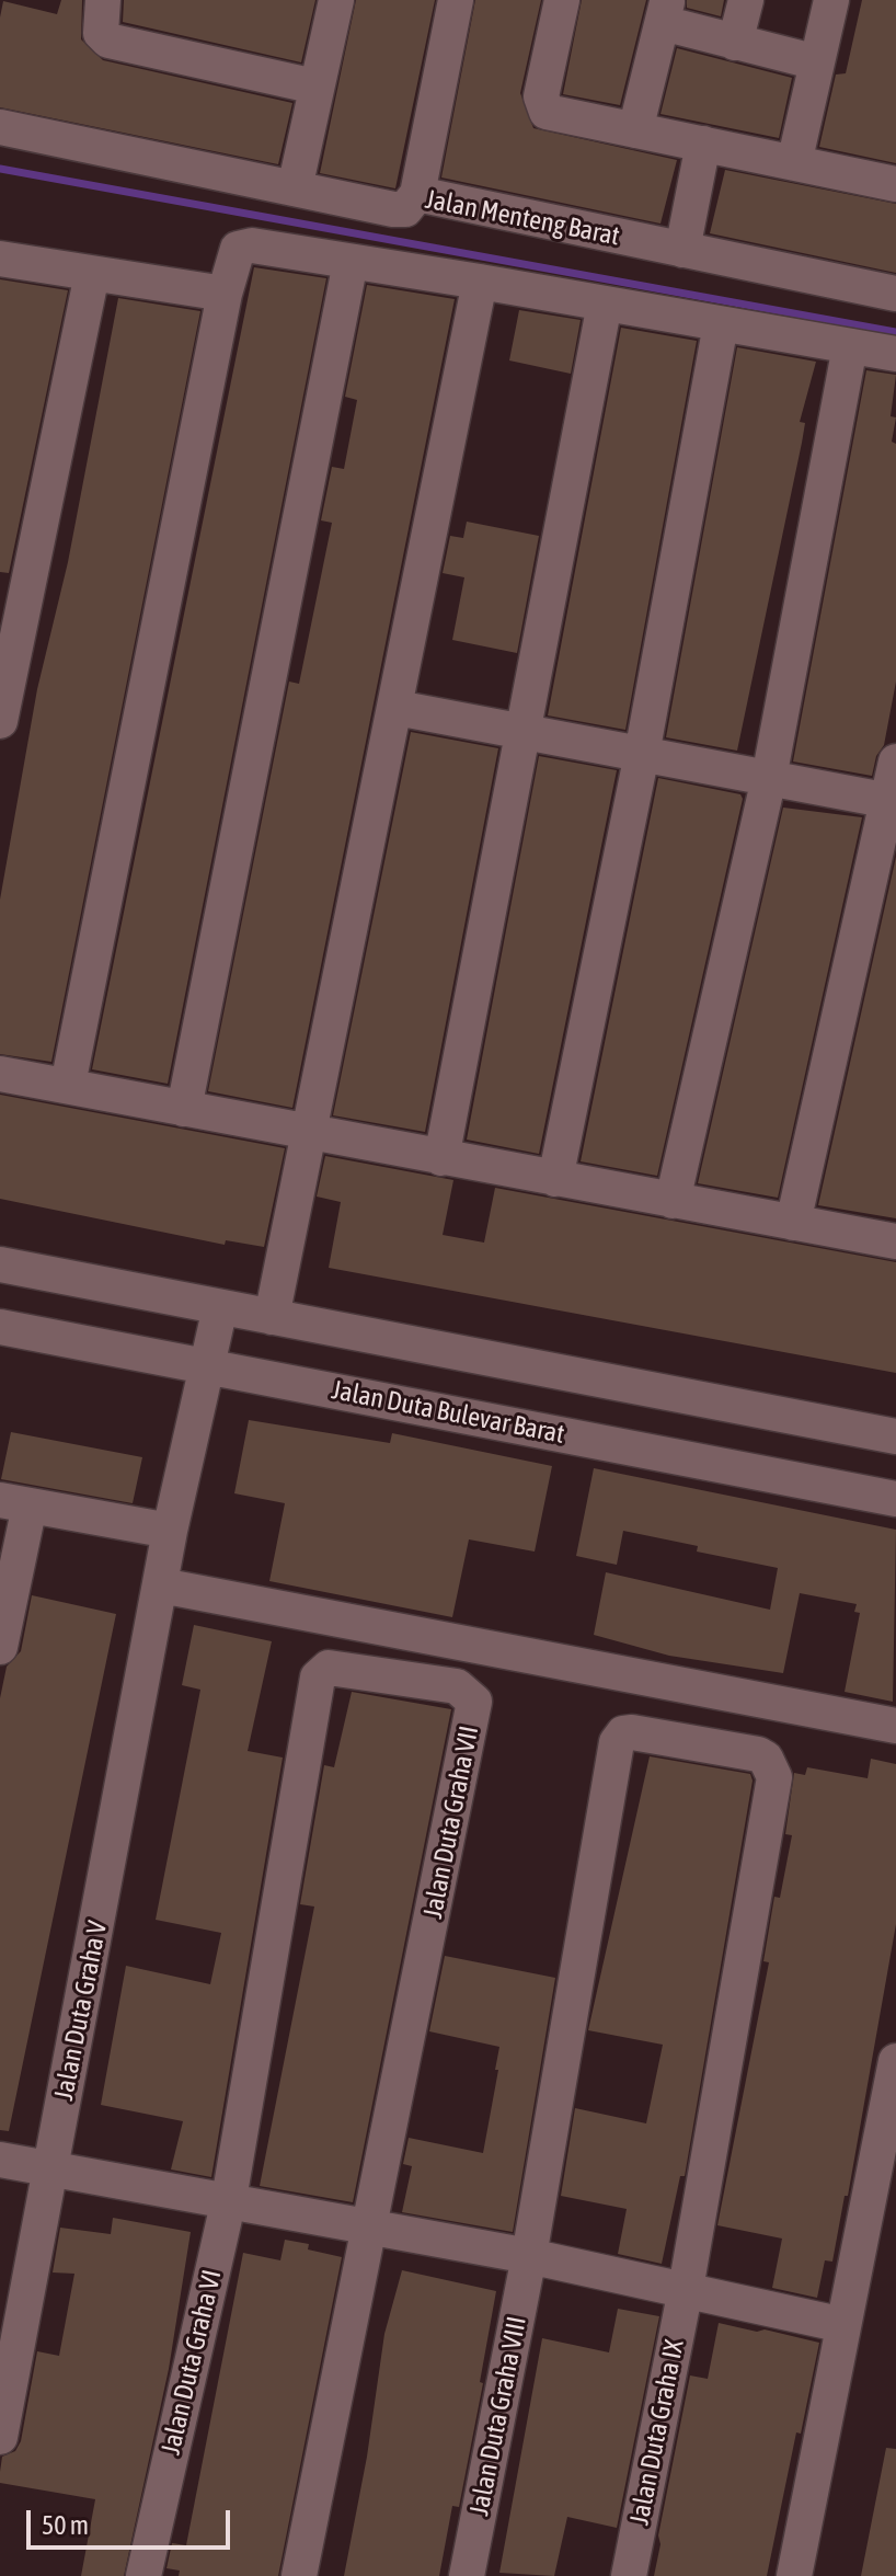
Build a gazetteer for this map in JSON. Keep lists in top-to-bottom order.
{
  "streets": {
    "street": [
      "Jalan Menteng Barat",
      "Jalan Duta Bulevar Barat",
      "Jalan Duta Graha VII",
      "Jalan Duta Graha V",
      "Jalan Duta Graha VI",
      "Jalan Duta Graha VIII",
      "Jalan Duta Graha IX"
    ]
  },
  "crossings": [
    ["Jalan Duta Bulevar Barat", "Jalan Duta Graha V"],
    ["Jalan Duta Graha VII", "Jalan Duta Graha VI"],
    ["Jalan Duta Graha VIII", "Jalan Duta Graha IX"]
  ],
  "scale_bar": "50 m"
}
